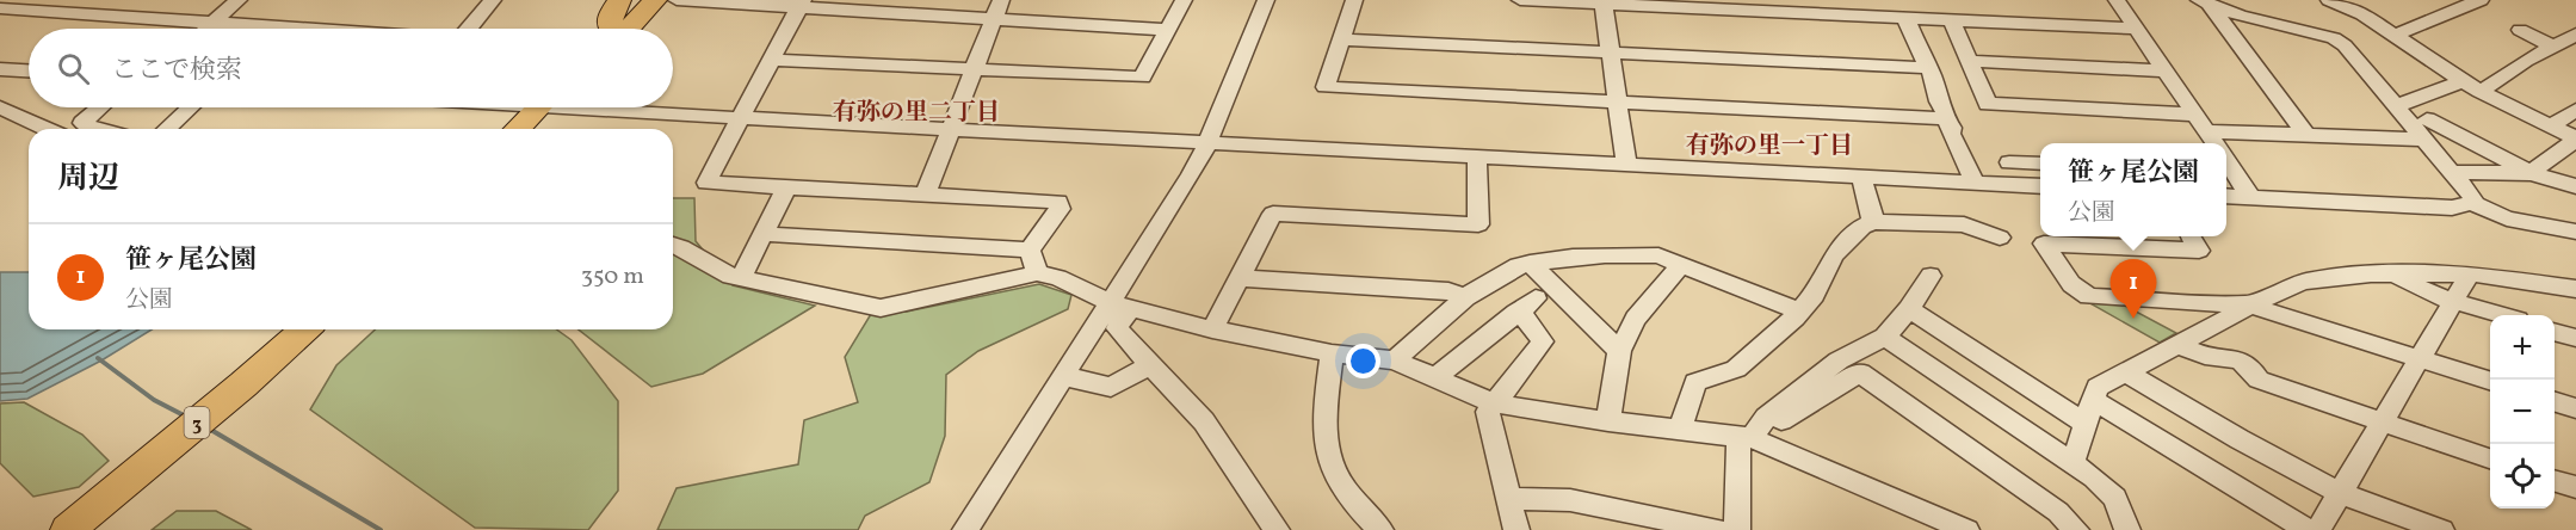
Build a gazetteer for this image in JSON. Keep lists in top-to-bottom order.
{
  "streets": {
    "highway": ["3"]
  },
  "districts": ["有弥の里二丁目", "有弥の里一丁目"],
  "page": {
    "search": "ここで検索",
    "heading": "周辺",
    "popup": ["笹ヶ尾公園", "公園"],
    "list": [
      {
        "mark": "1",
        "name": "笹ヶ尾公園",
        "note": "公園",
        "value": "350 m"
      }
    ],
    "pins": "1",
    "map_buttons": ["+", "−"]
  }
}
